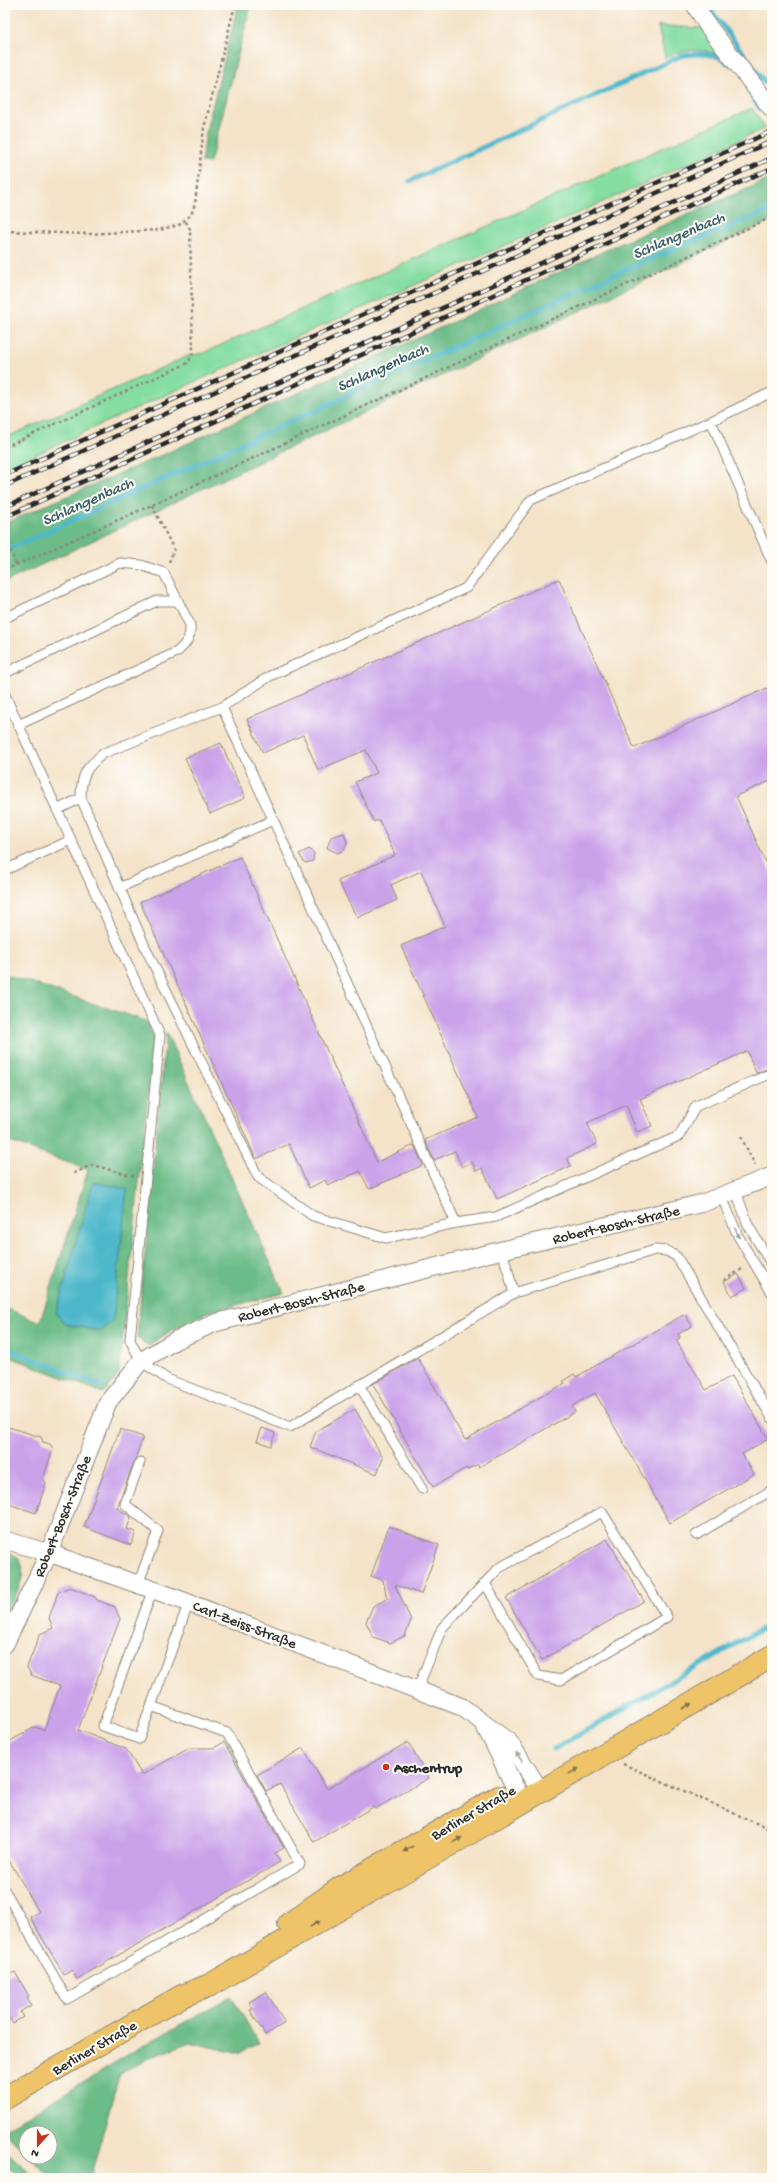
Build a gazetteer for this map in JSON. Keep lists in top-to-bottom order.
{
  "streets": {
    "main road": ["Berliner Straße"],
    "street": ["Robert-Bosch-Straße", "Carl-Zeiss-Straße"]
  },
  "crossings": [
    ["Robert-Bosch-Straße", "Carl-Zeiss-Straße"],
    ["Carl-Zeiss-Straße", "Berliner Straße"]
  ],
  "water": ["Schlangenbach"],
  "places": ["Aschentrup"],
  "north": "bottom"
}
